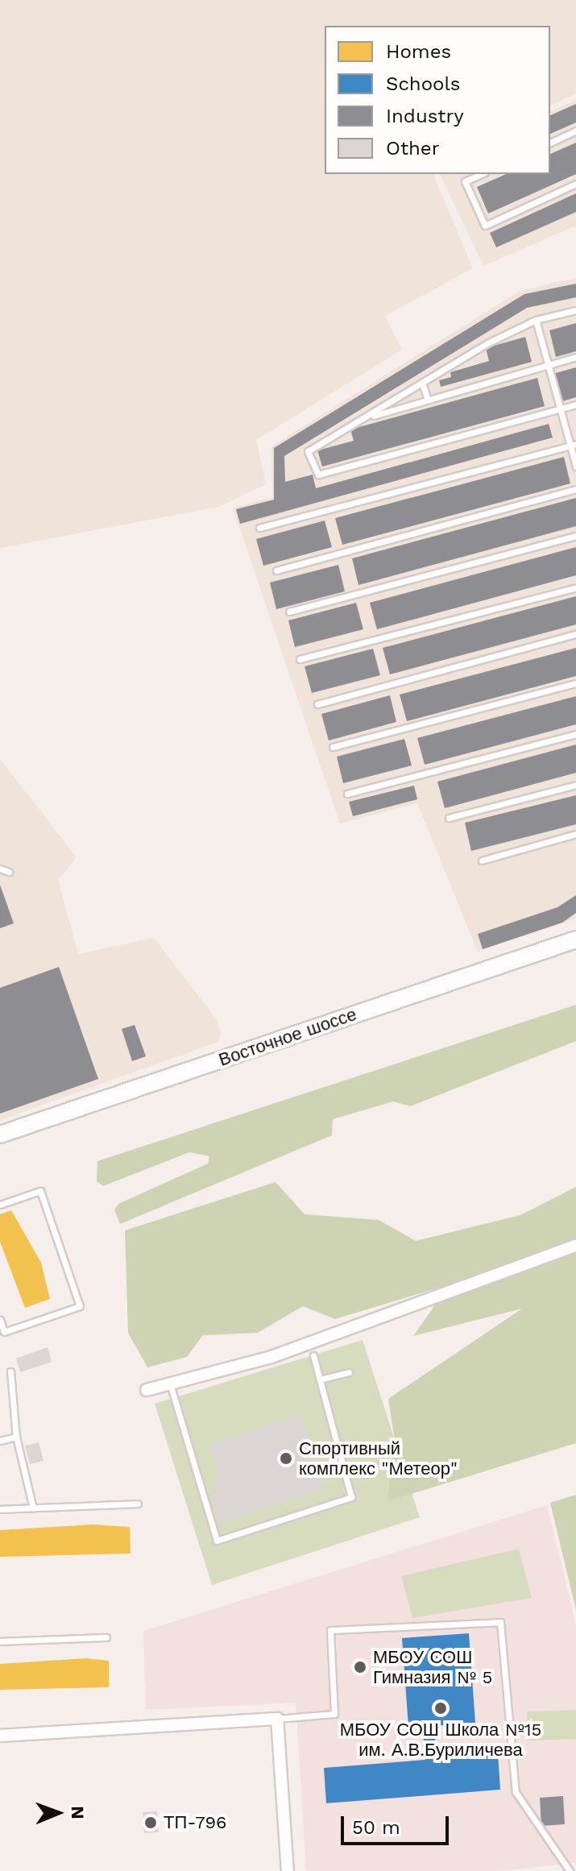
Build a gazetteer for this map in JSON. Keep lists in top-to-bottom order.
{
  "streets": {
    "main road": ["Восточное шоссе"]
  },
  "places": [
    "Спортивный комплекс \"Метеор\"",
    "МБОУ СОШ Гимназия № 5",
    "МБОУ СОШ Школа №15 им. А.В.Буриличева",
    "ТП-796"
  ],
  "legend": [
    "Homes",
    "Schools",
    "Industry",
    "Other"
  ],
  "scale_bar": "50 m",
  "north": "right"
}
